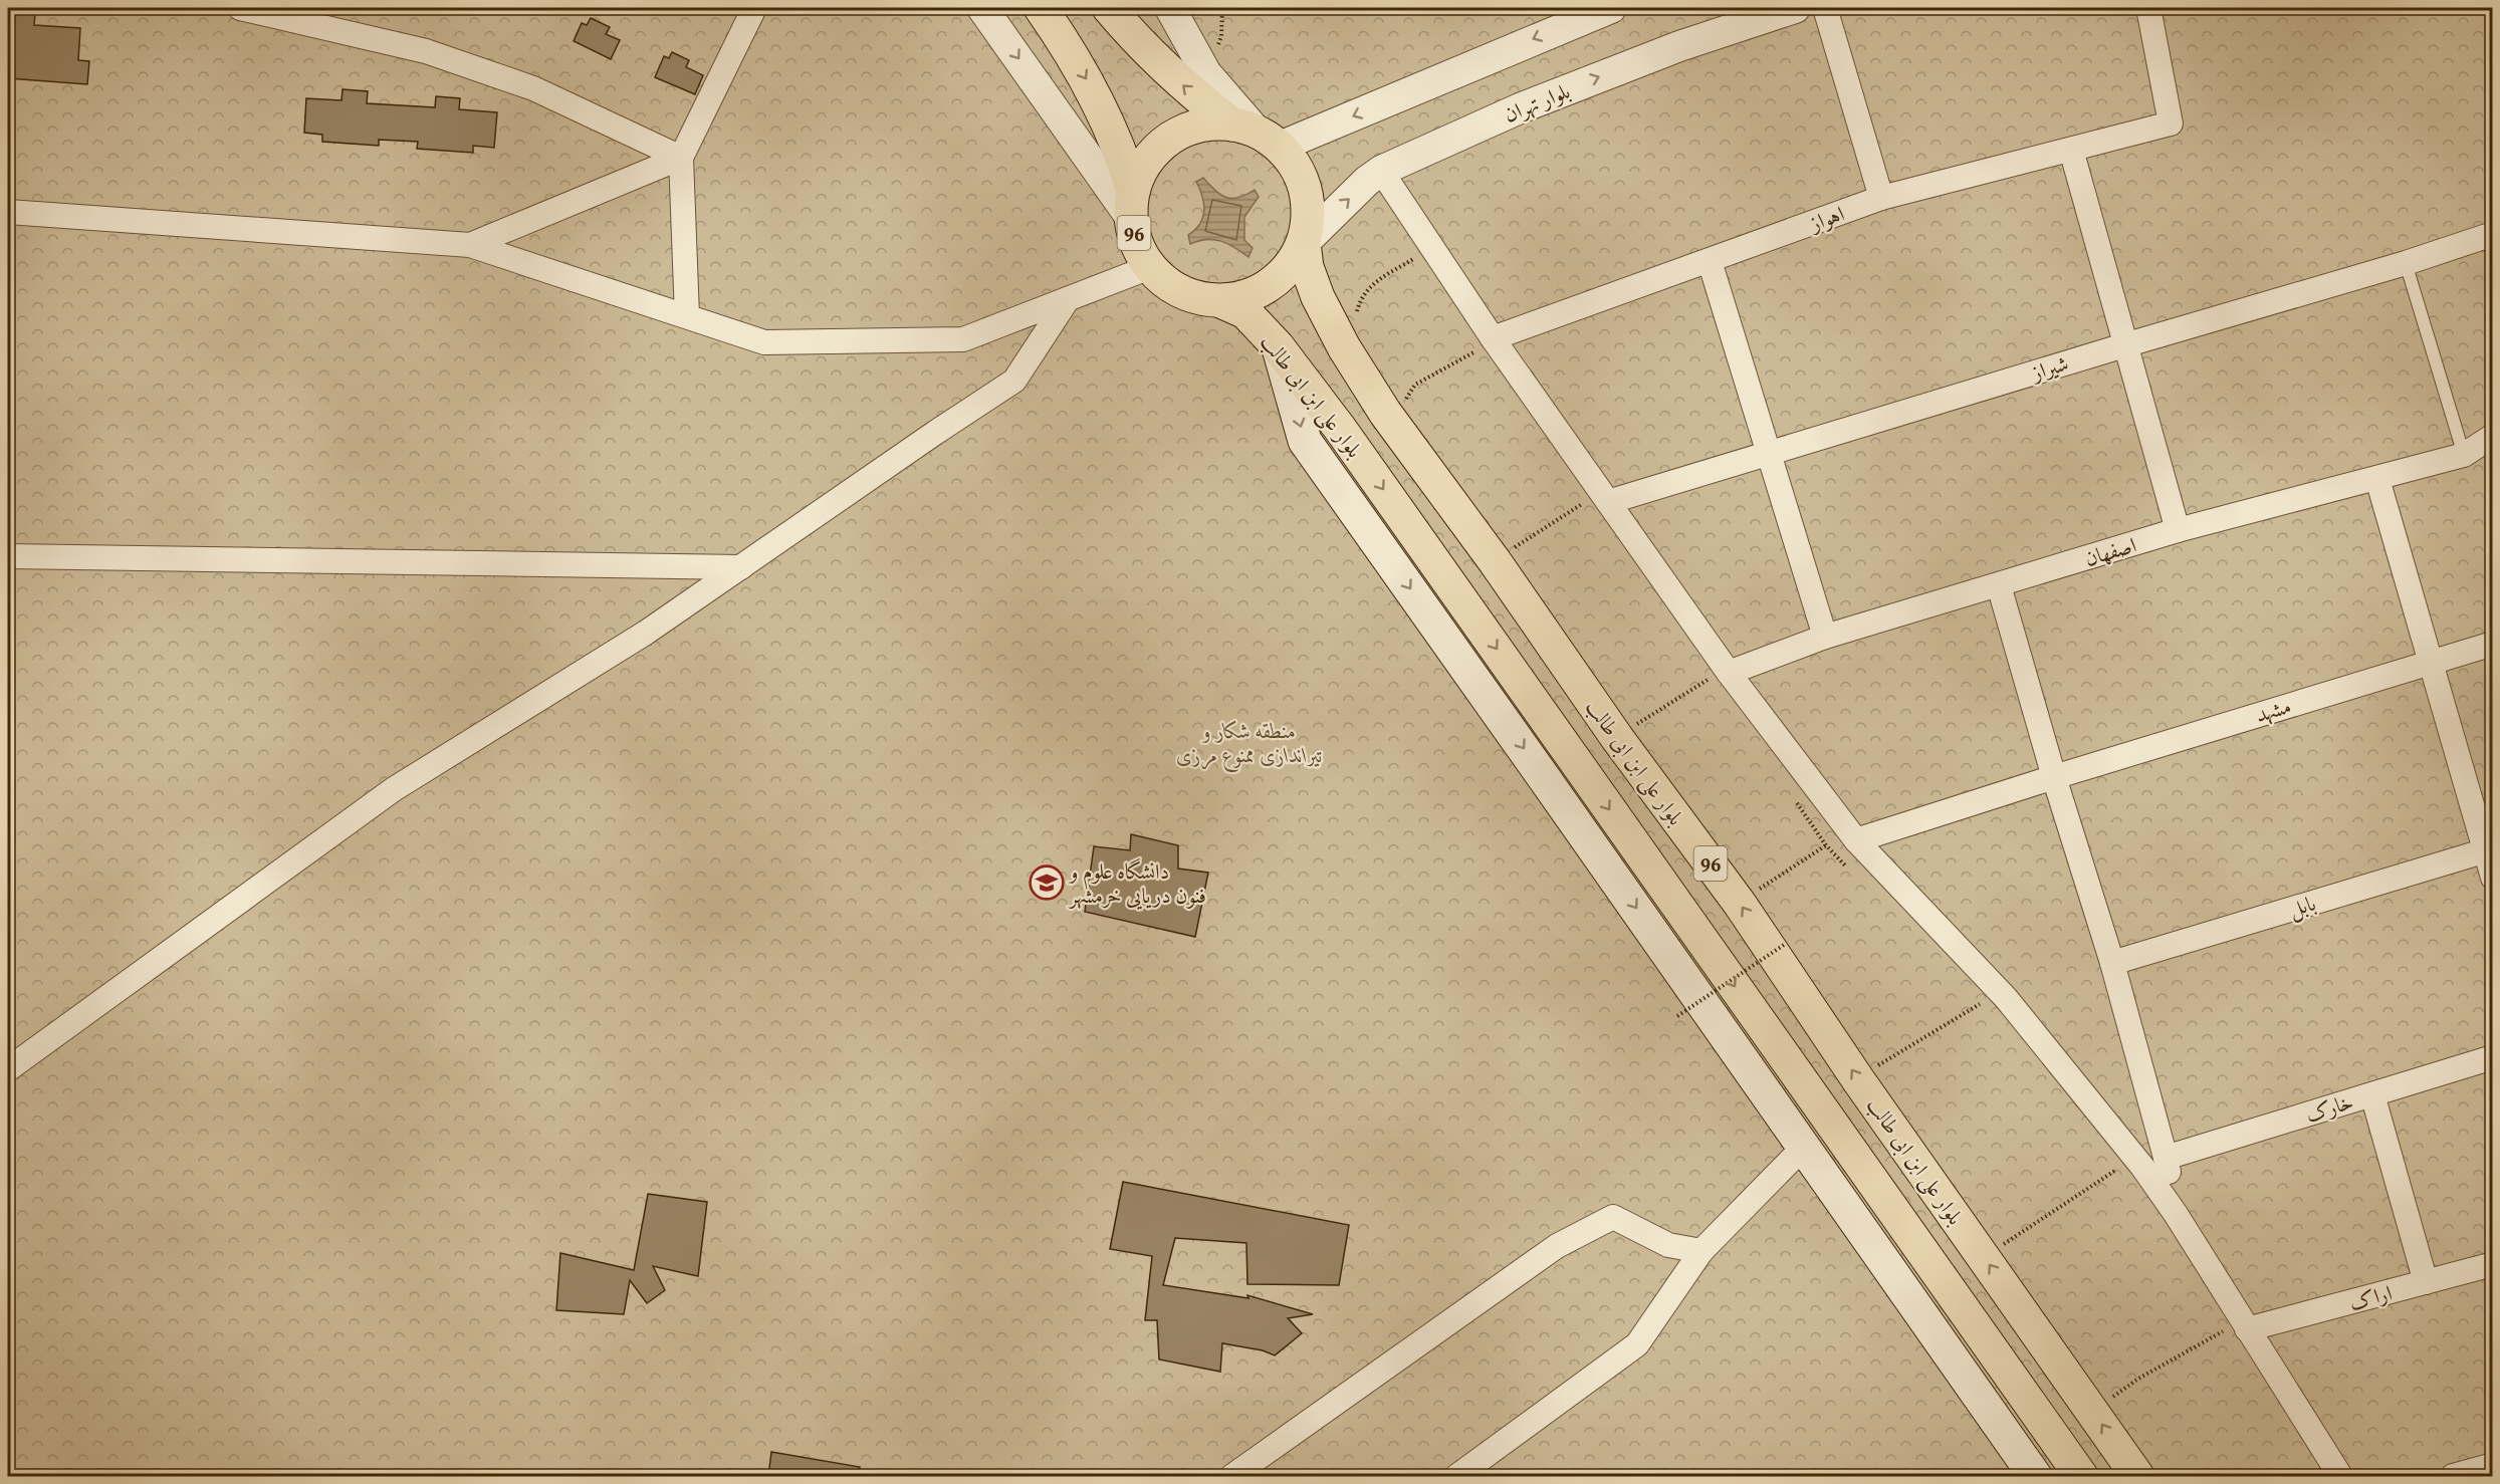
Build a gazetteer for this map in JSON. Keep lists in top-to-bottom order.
{
  "streets": {
    "main road": ["96", "بلوار علی ابن ابی طالب"],
    "street": [
      "بلوار تهران",
      "اهواز",
      "شیراز",
      "اصفهان",
      "مشهد",
      "بابل",
      "خارک",
      "اراک"
    ]
  },
  "crossings": [
    ["بلوار تهران", "96"],
    ["بلوار تهران", "بلوار علی ابن ابی طالب"],
    ["96", "بلوار علی ابن ابی طالب"]
  ],
  "parks": ["منطقه شکار و تیراندازی ممنوع مرزی"],
  "places": {
    "school or university": ["دانشگاه علوم و فنون دریایی خرمشهر"]
  }
}
